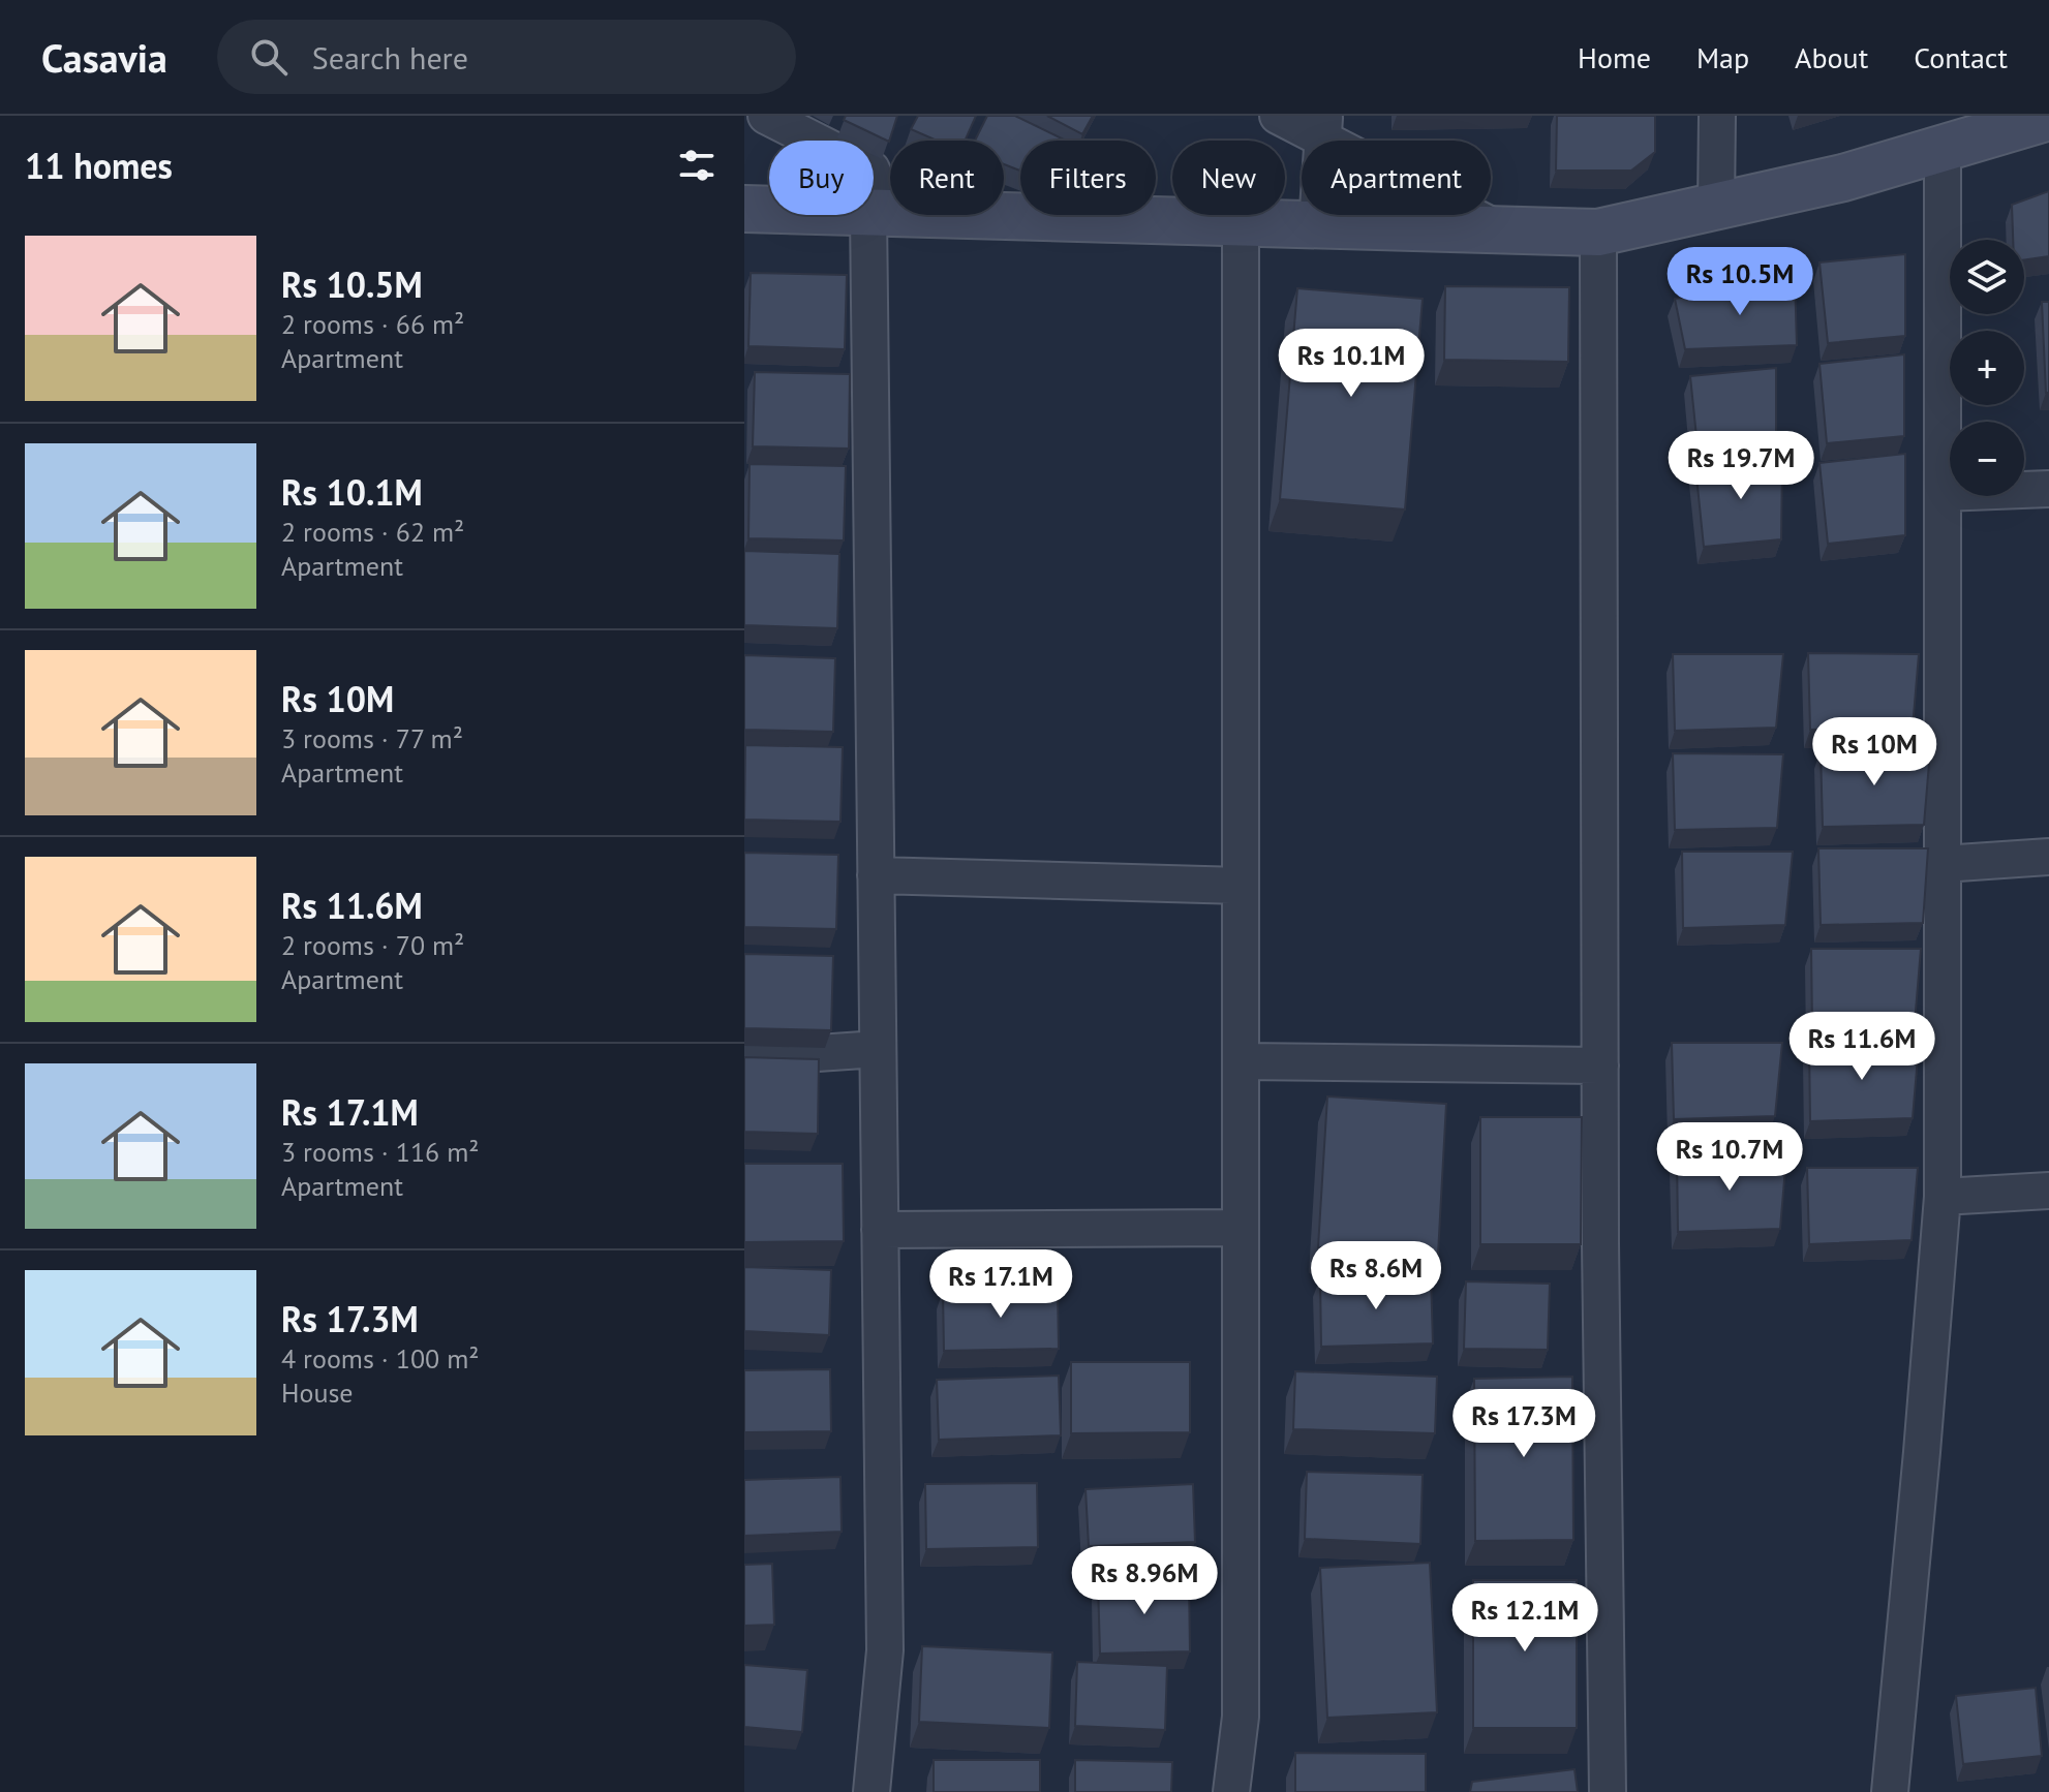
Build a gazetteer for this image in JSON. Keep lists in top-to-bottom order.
{
  "page": {
    "header": "Casavia",
    "search": "Search here",
    "nav": [
      "Home",
      "Map",
      "About",
      "Contact"
    ],
    "heading": "11 homes",
    "chip": [
      "Buy",
      "Rent",
      "Filters",
      "New",
      "Apartment"
    ],
    "list": [
      {
        "name": "Rs 10.5M",
        "note": "2 rooms · 66 m² · Apartment"
      },
      {
        "name": "Rs 10.1M",
        "note": "2 rooms · 62 m² · Apartment"
      },
      {
        "name": "Rs 10M",
        "note": "3 rooms · 77 m² · Apartment"
      },
      {
        "name": "Rs 11.6M",
        "note": "2 rooms · 70 m² · Apartment"
      },
      {
        "name": "Rs 17.1M",
        "note": "3 rooms · 116 m² · Apartment"
      },
      {
        "name": "Rs 17.3M",
        "note": "4 rooms · 100 m² · House"
      }
    ],
    "map_buttons": ["+", "−"],
    "price": [
      "Rs 10.5M",
      "Rs 10.1M",
      "Rs 19.7M",
      "Rs 10M",
      "Rs 11.6M",
      "Rs 10.7M",
      "Rs 8.6M",
      "Rs 17.1M",
      "Rs 17.3M",
      "Rs 8.96M",
      "Rs 12.1M"
    ]
  }
}
